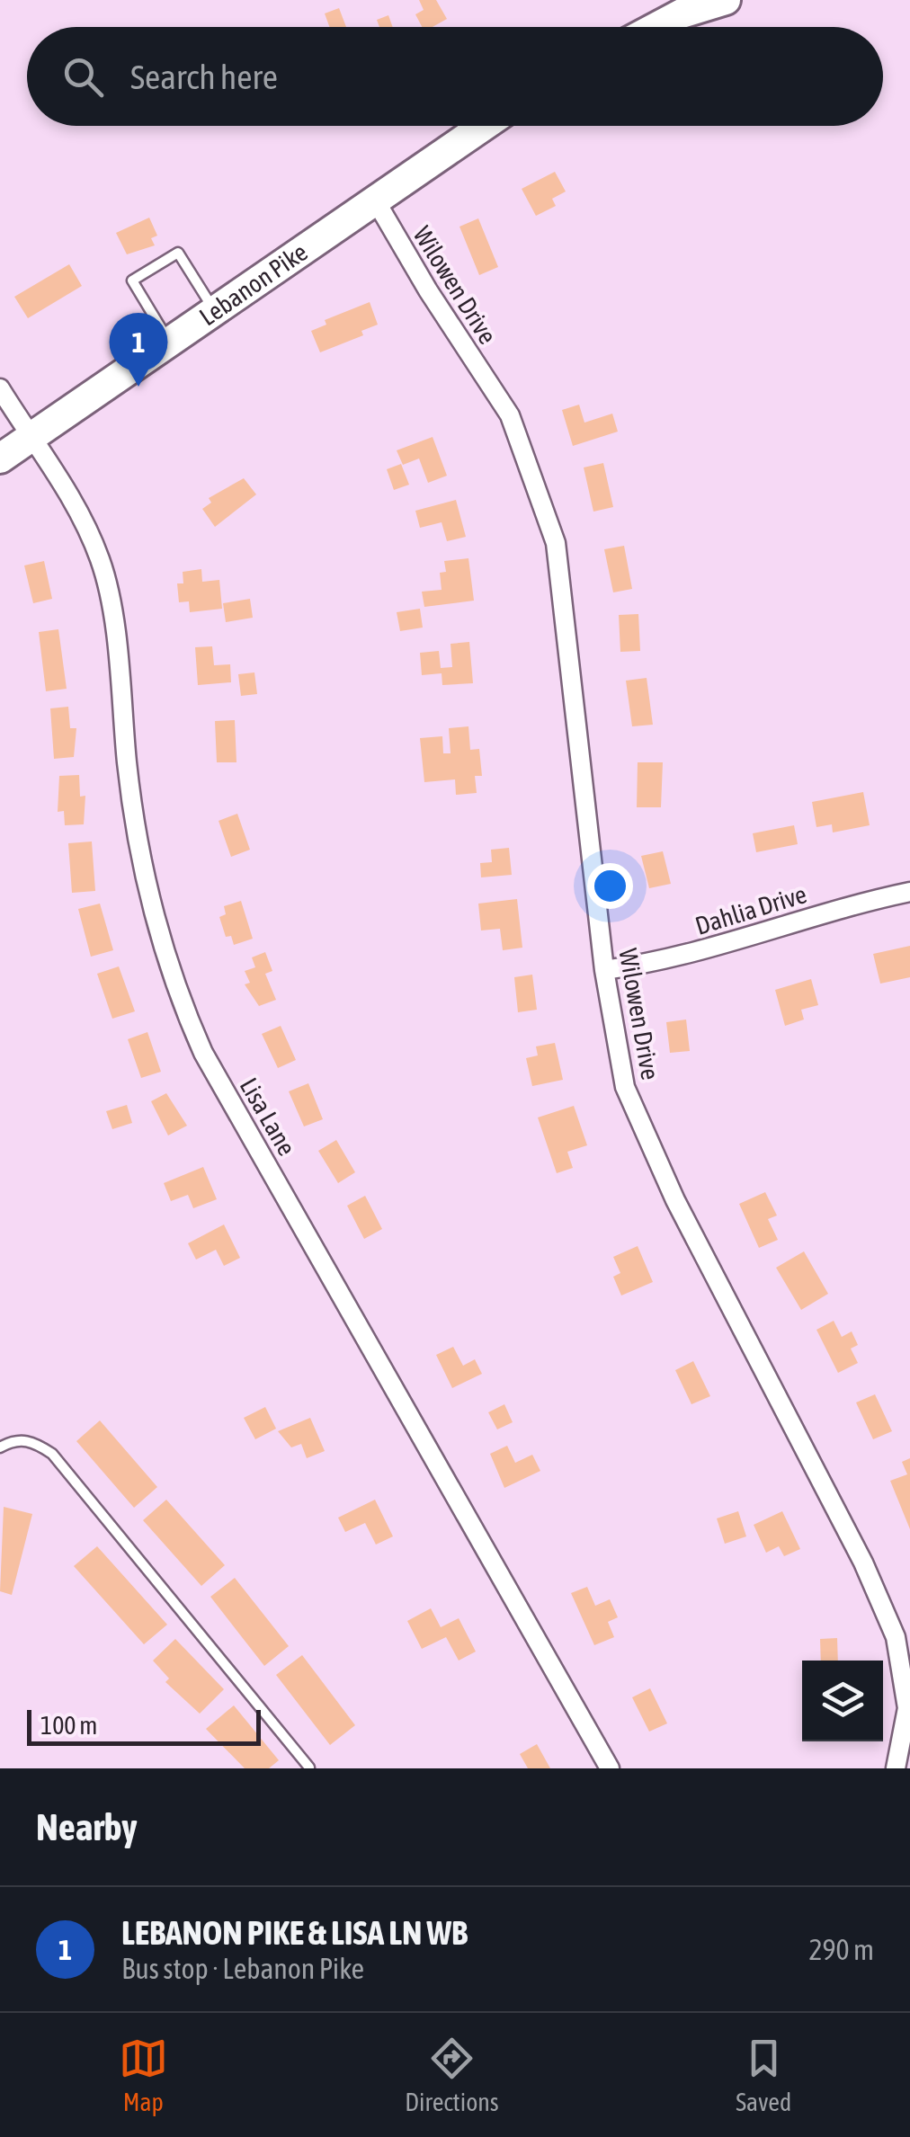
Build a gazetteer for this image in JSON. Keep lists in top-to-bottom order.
{
  "streets": {
    "main road": ["Lebanon Pike"],
    "street": ["Wilowen Drive", "Dahlia Drive", "Lisa Lane"]
  },
  "crossings": [
    ["Lebanon Pike", "Wilowen Drive"],
    ["Lebanon Pike", "Lisa Lane"],
    ["Wilowen Drive", "Dahlia Drive"]
  ],
  "scale_bar": "100 m",
  "page": {
    "search": "Search here",
    "pins": "1",
    "scale": "100 m",
    "heading": "Nearby",
    "list": [
      {
        "mark": "1",
        "name": "LEBANON PIKE & LISA LN WB",
        "note": "Bus stop · Lebanon Pike",
        "value": "290 m"
      }
    ],
    "nav": ["Map", "Directions", "Saved"]
  }
}
